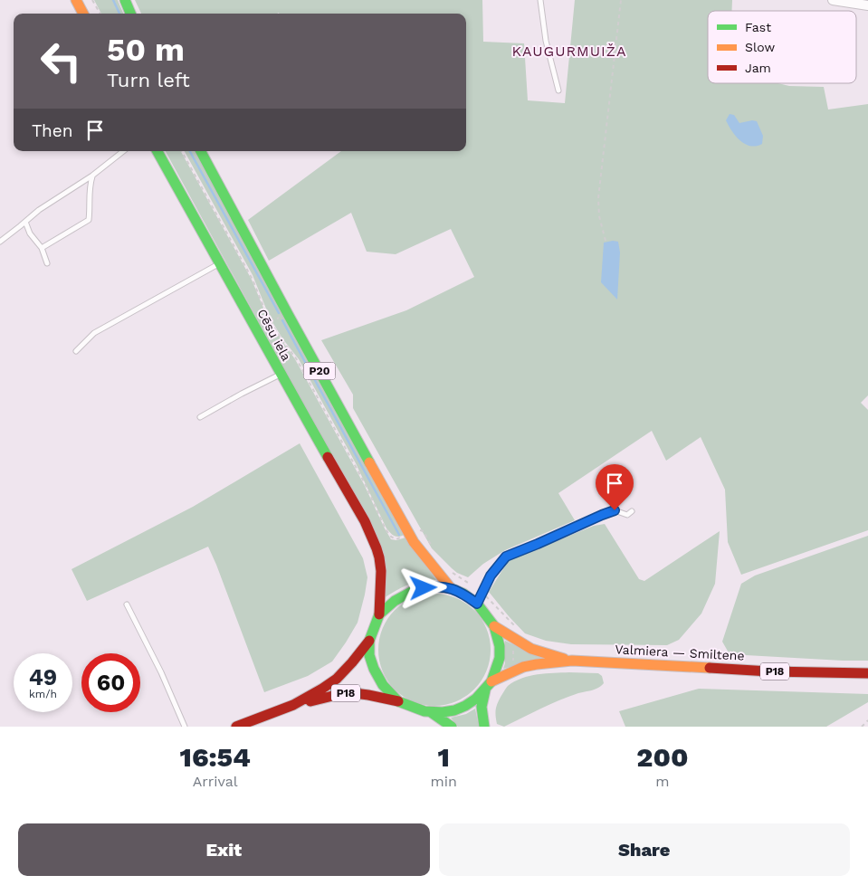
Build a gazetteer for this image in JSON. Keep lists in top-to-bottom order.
{
  "streets": {
    "main road": [
      "Cēsu iela",
      "P20",
      "Valmiera — Smiltene",
      "P18"
    ]
  },
  "crossings": [
    ["Cēsu iela", "Valmiera — Smiltene"],
    ["Cēsu iela", "P18"],
    ["Valmiera — Smiltene", "P18"]
  ],
  "districts": ["KAUGURMUIŽA"],
  "legend": ["Fast", "Slow", "Jam"],
  "page": {
    "turn": ["50 m", "Turn left"],
    "then": "Then",
    "speed": "49 km/h",
    "limit": "60",
    "eta": [
      "16:54",
      "Arrival",
      "1",
      "min",
      "200",
      "m"
    ],
    "buttons": ["Exit", "Share"]
  }
}
